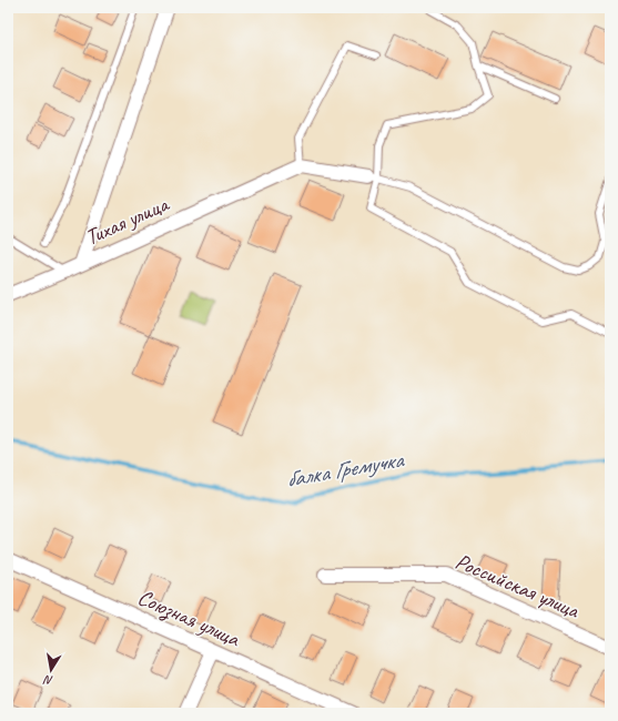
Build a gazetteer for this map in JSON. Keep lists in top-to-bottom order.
{
  "streets": {
    "street": ["Тихая улица", "Российская улица", "Союзная улица"]
  },
  "water": ["балка Гремучка"],
  "north": "bottom"
}
